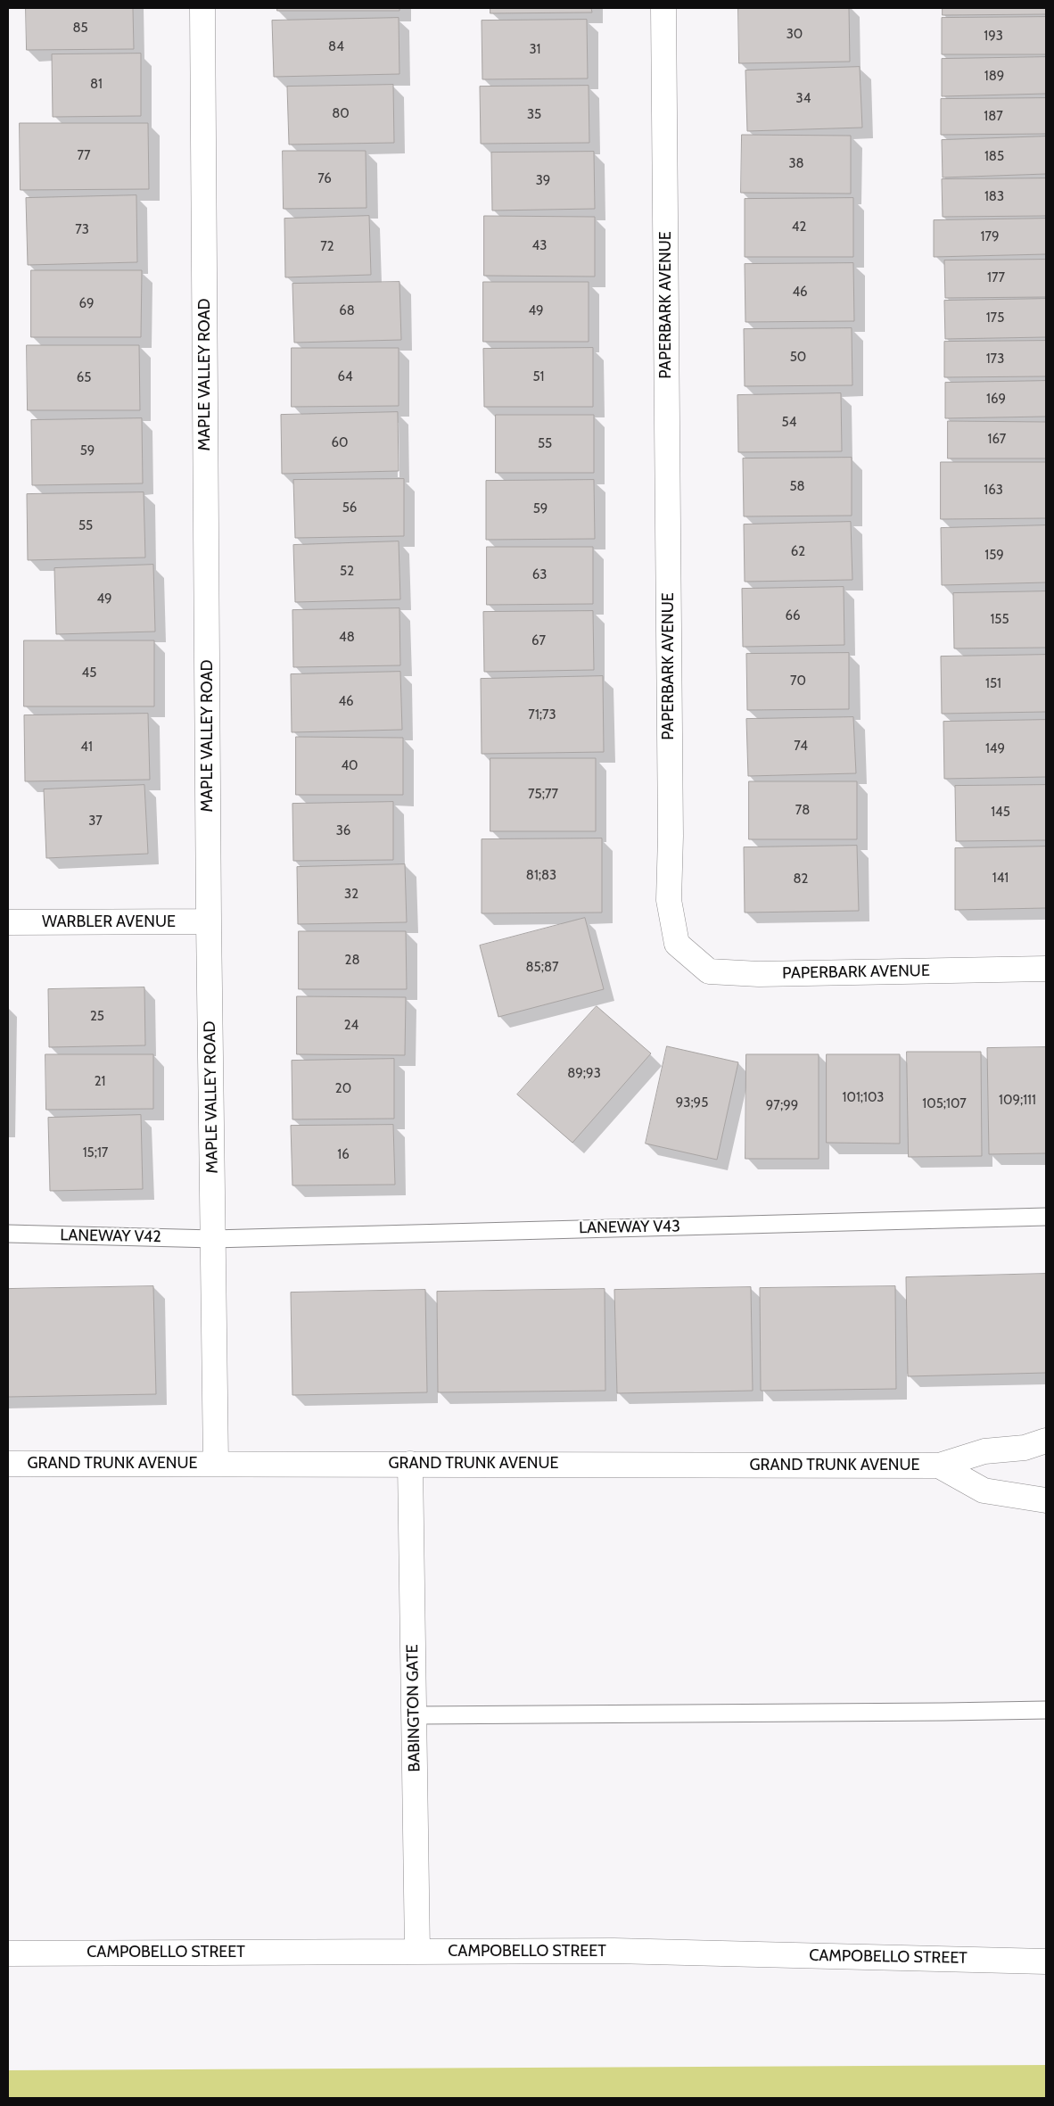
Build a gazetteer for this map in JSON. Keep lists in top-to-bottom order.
{
  "streets": {
    "street": [
      "PAPERBARK AVENUE",
      "MAPLE VALLEY ROAD",
      "WARBLER AVENUE",
      "GRAND TRUNK AVENUE",
      "BABINGTON GATE",
      "CAMPOBELLO STREET"
    ],
    "lane": ["LANEWAY V43", "LANEWAY V42"]
  },
  "crossings": [
    ["MAPLE VALLEY ROAD", "WARBLER AVENUE"],
    ["MAPLE VALLEY ROAD", "LANEWAY V43"],
    ["MAPLE VALLEY ROAD", "LANEWAY V42"],
    ["MAPLE VALLEY ROAD", "GRAND TRUNK AVENUE"],
    ["LANEWAY V43", "LANEWAY V42"],
    ["GRAND TRUNK AVENUE", "BABINGTON GATE"],
    ["BABINGTON GATE", "CAMPOBELLO STREET"]
  ],
  "house_numbers": [
    "85",
    "30",
    "193",
    "84",
    "31",
    "189",
    "81",
    "34",
    "80",
    "35",
    "187",
    "77",
    "185",
    "38",
    "76",
    "39",
    "183",
    "42",
    "73",
    "179",
    "43",
    "72",
    "177",
    "46",
    "69",
    "68",
    "49",
    "175",
    "50",
    "173",
    "64",
    "51",
    "65",
    "169",
    "54",
    "167",
    "60",
    "55",
    "59",
    "58",
    "163",
    "56",
    "59",
    "55",
    "62",
    "159",
    "52",
    "63",
    "49",
    "66",
    "155",
    "48",
    "67",
    "45",
    "70",
    "151",
    "46",
    "71;73",
    "74",
    "41",
    "149",
    "40",
    "75;77",
    "78",
    "145",
    "37",
    "36",
    "81;83",
    "141",
    "82",
    "32",
    "28",
    "85;87",
    "25",
    "24",
    "89;93",
    "21",
    "20",
    "101;103",
    "109;111",
    "93;95",
    "105;107",
    "97;99",
    "15;17",
    "16"
  ]
}
